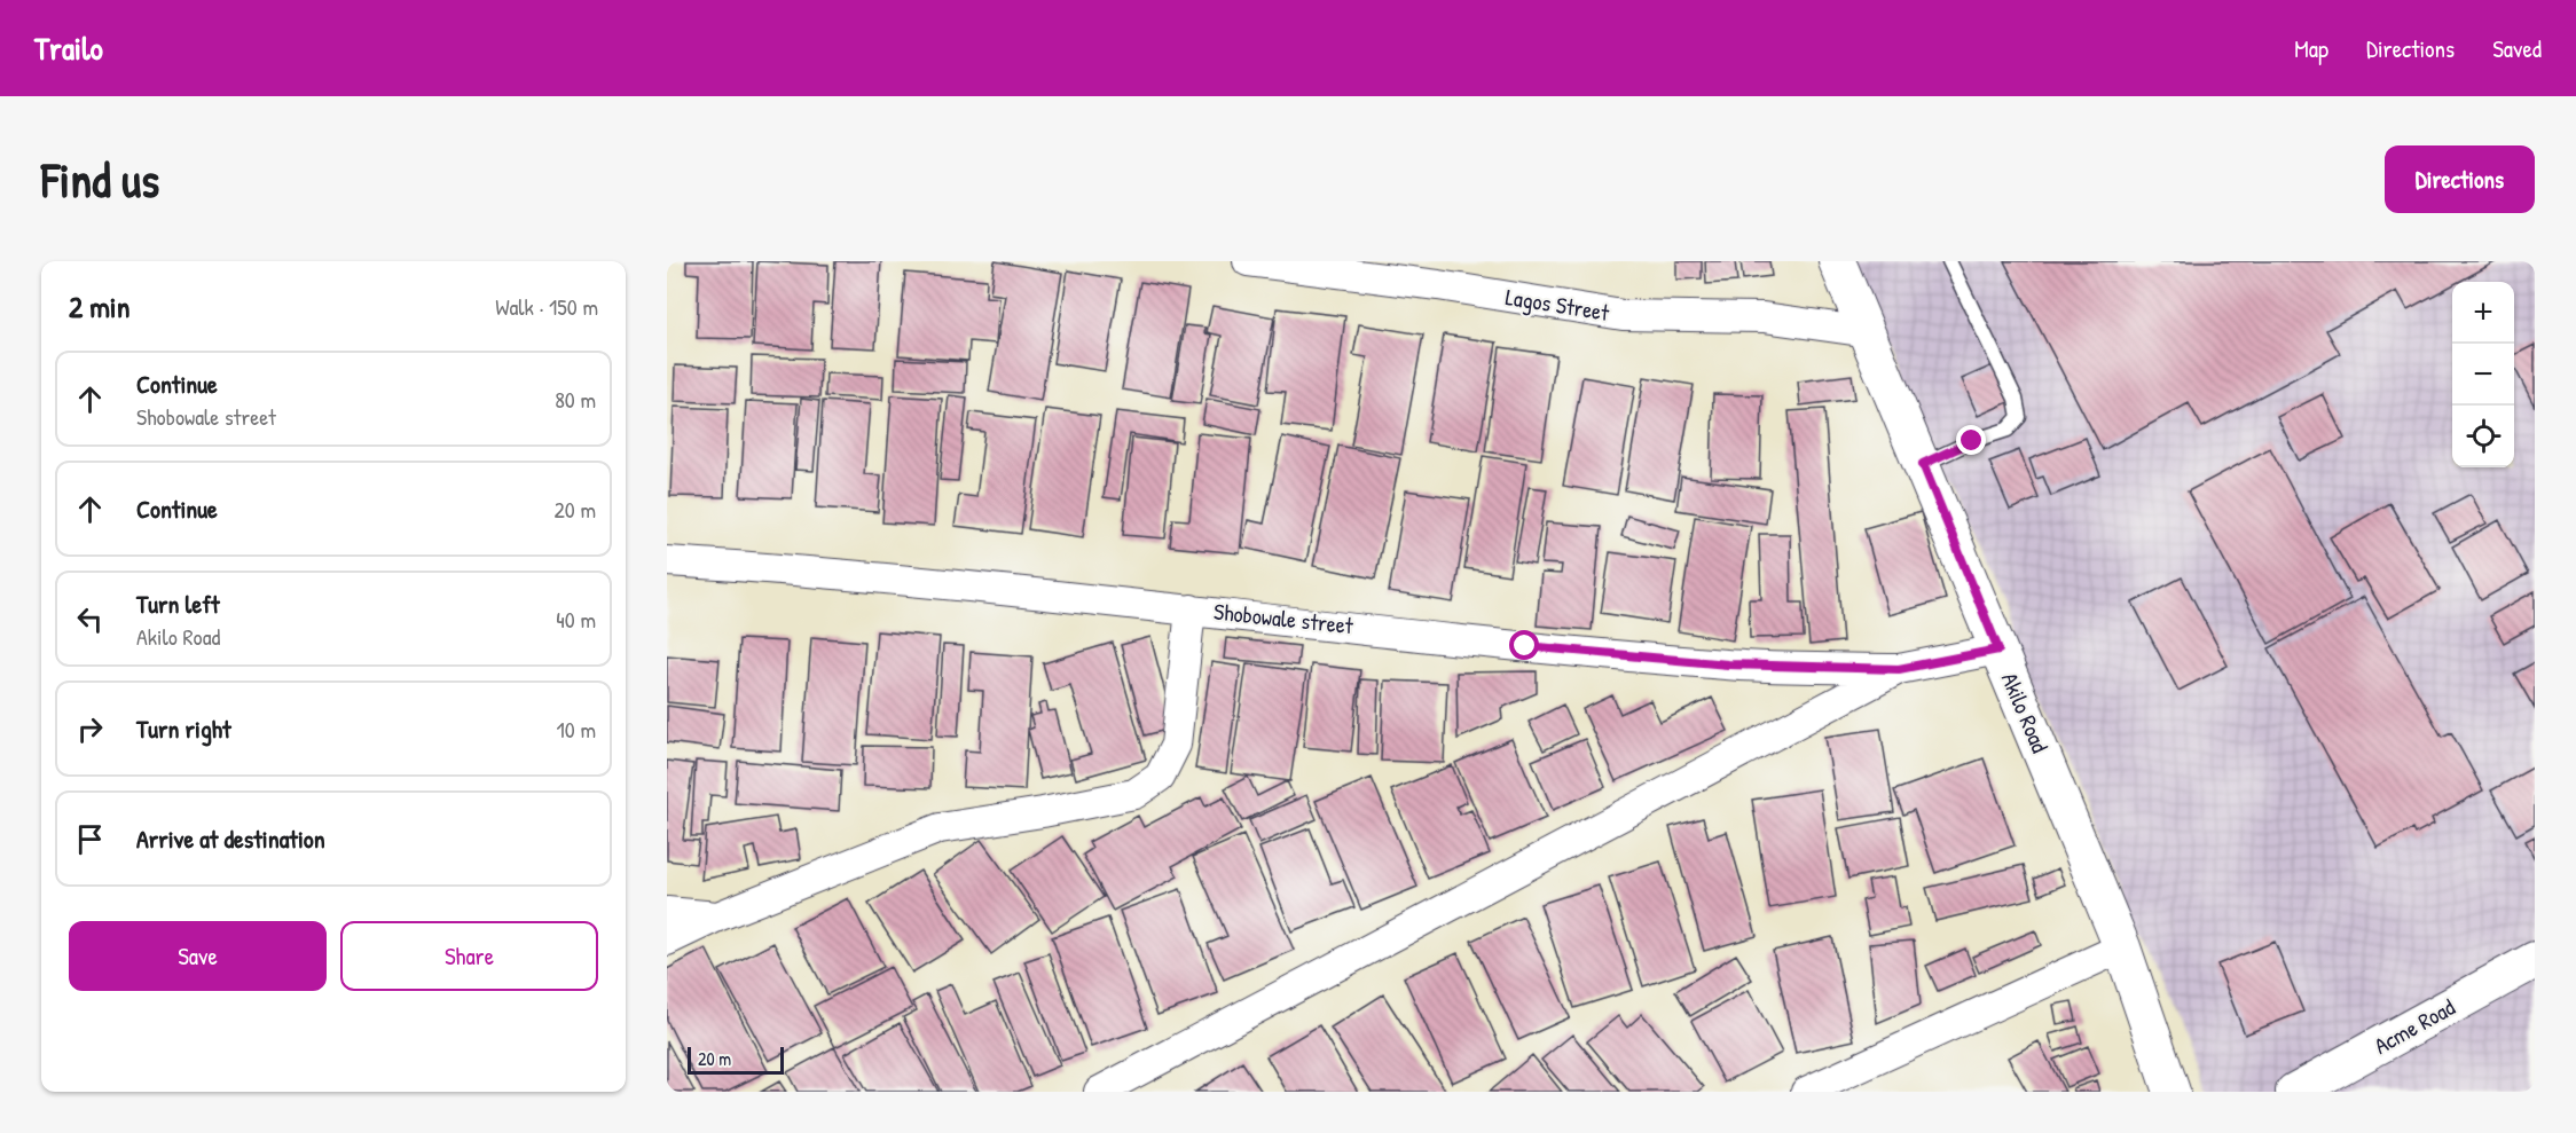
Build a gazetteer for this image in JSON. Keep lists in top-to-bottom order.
{
  "streets": {
    "street": [
      "Lagos Street",
      "Shobowale street",
      "Akilo Road",
      "Acme Road"
    ]
  },
  "crossings": [
    ["Lagos Street", "Akilo Road"]
  ],
  "scale_bar": "20 m",
  "page": {
    "header": "Trailo",
    "nav": ["Map", "Directions", "Saved"],
    "buttons": [
      "Directions",
      ["Save", "Share"]
    ],
    "title": "Find us",
    "heading": ["2 min", "Walk · 150 m"],
    "map_buttons": ["+", "−"],
    "list": [
      ["Continue", "Shobowale street", "80 m"],
      ["Continue", "20 m"],
      ["Turn left", "Akilo Road", "40 m"],
      ["Turn right", "10 m"],
      "Arrive at destination"
    ],
    "scale": "20 m"
  }
}
